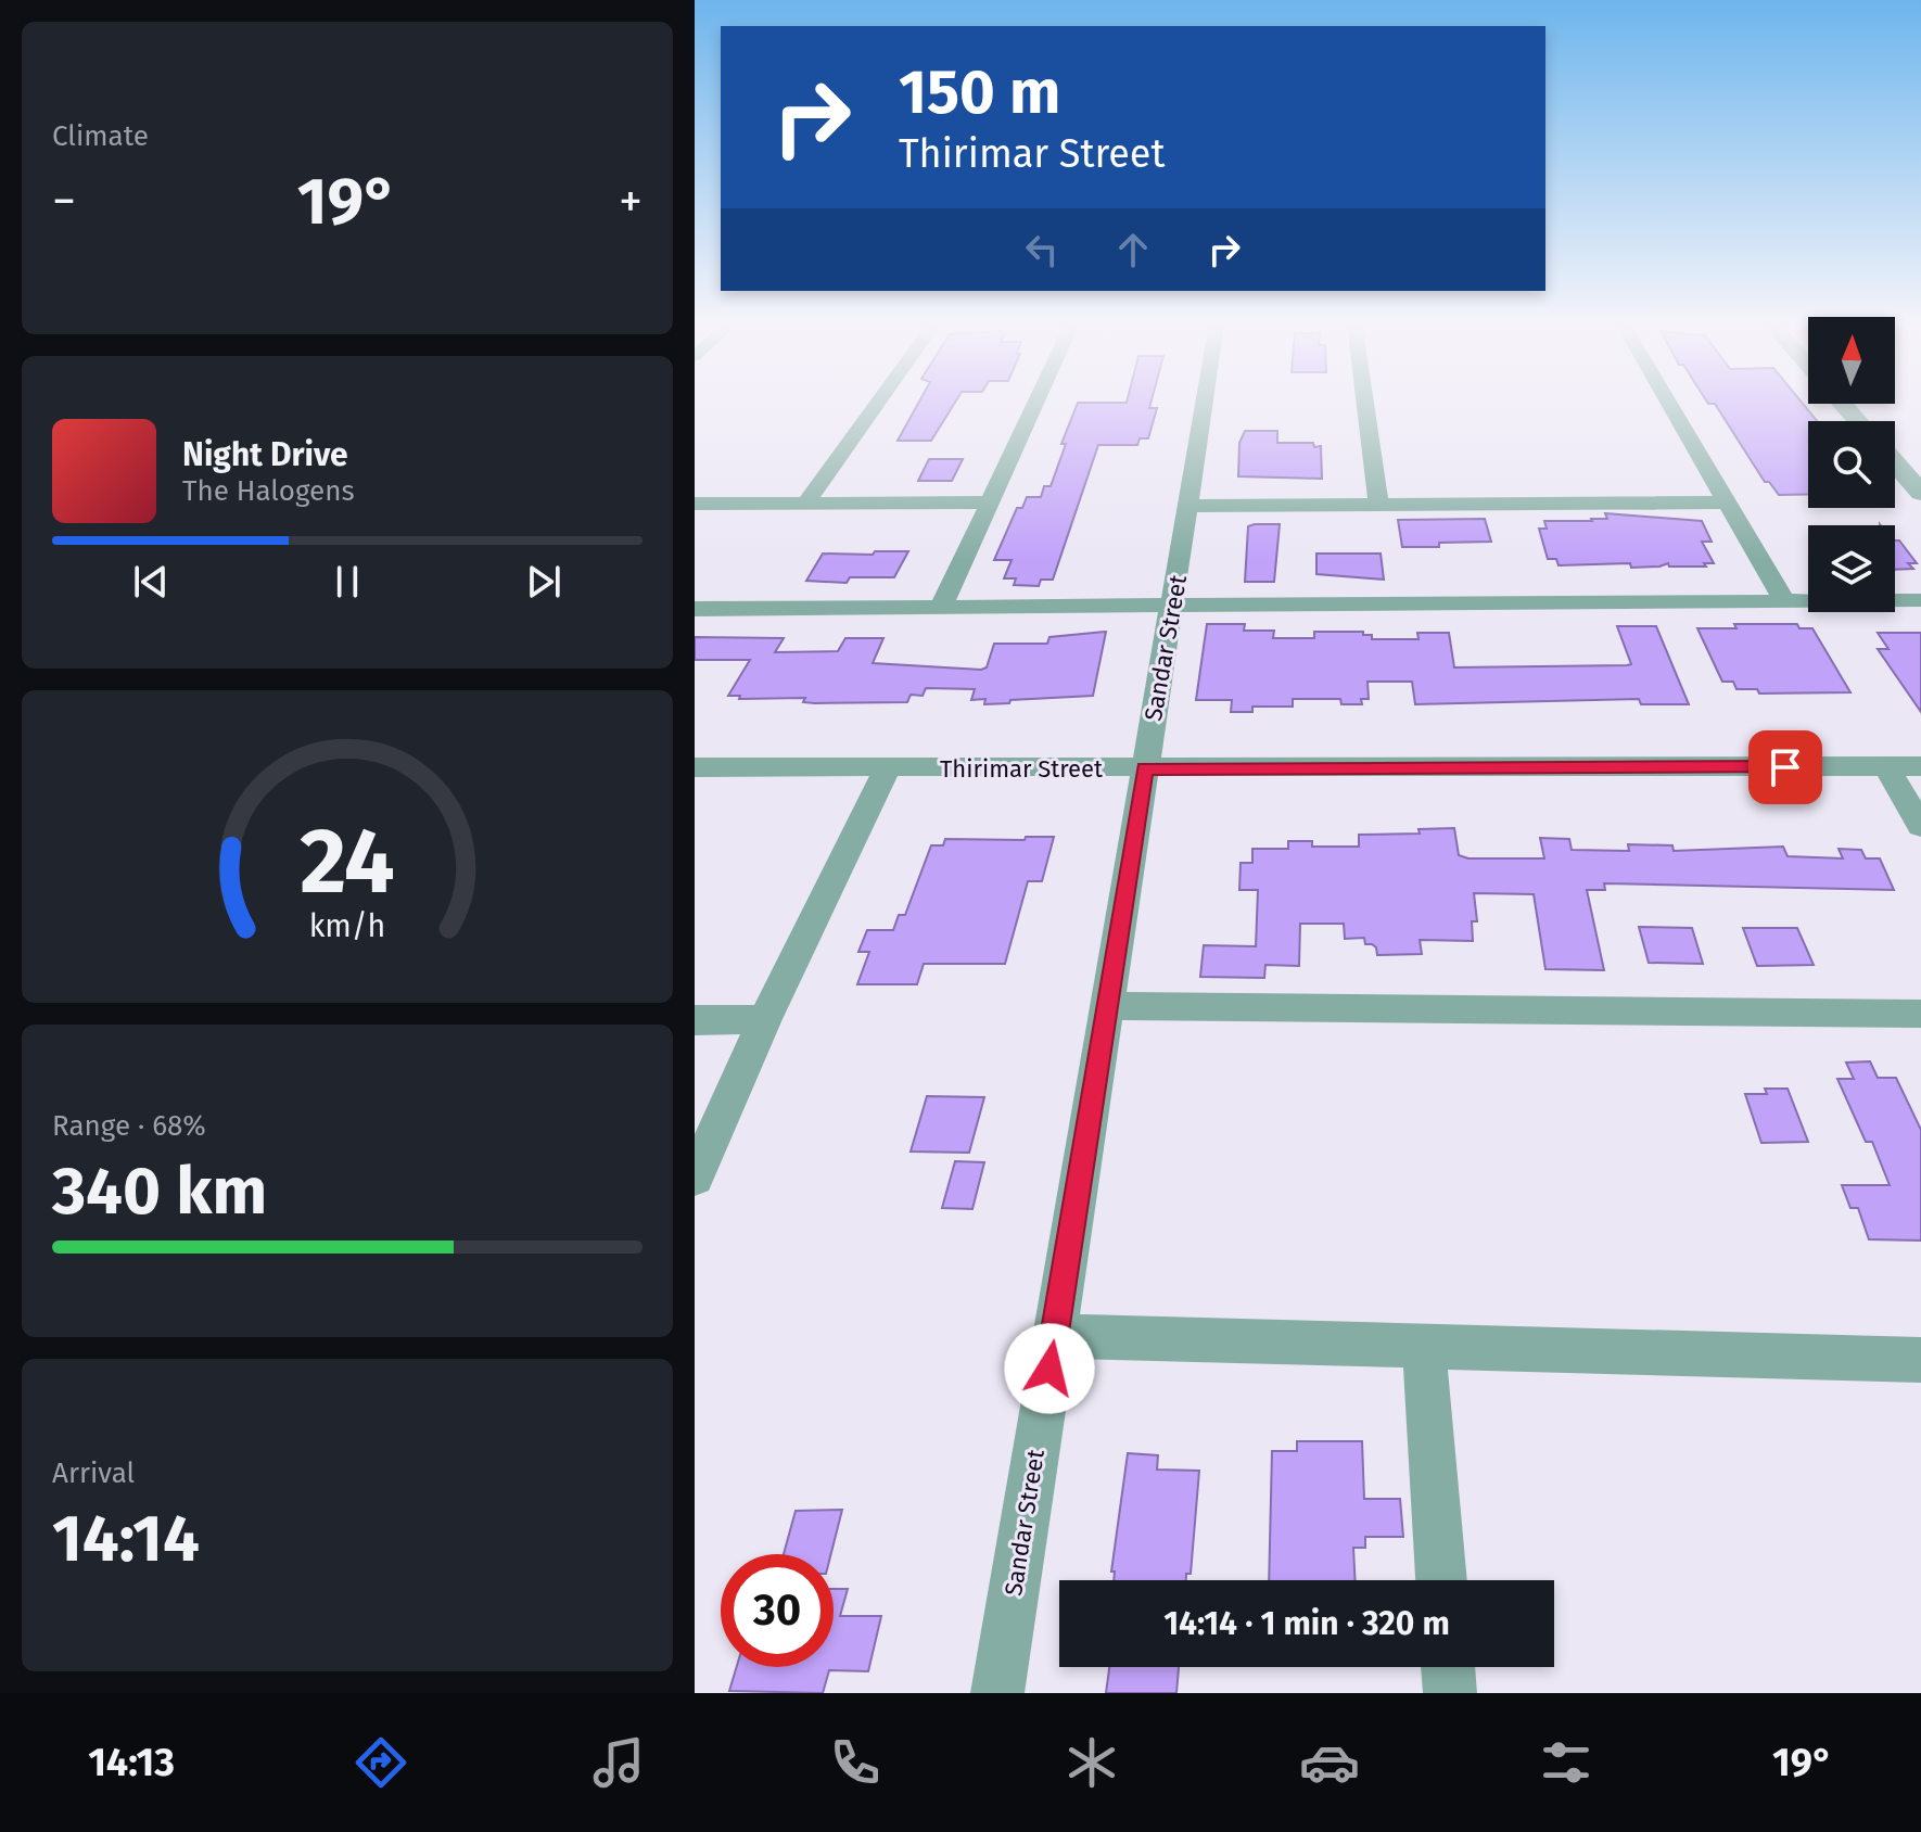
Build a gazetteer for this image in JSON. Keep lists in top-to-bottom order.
{
  "streets": {
    "street": ["Sandar Street", "Thirimar Street"]
  },
  "crossings": [
    ["Sandar Street", "Thirimar Street"]
  ],
  "north": "top",
  "page": {
    "tile": [
      "Climate",
      ["Range · 68%", "340 km"],
      ["Arrival", "14:14"]
    ],
    "turn": ["150 m", "Thirimar Street"],
    "heat": ["−", "19°", "+"],
    "song": ["Night Drive", "The Halogens"],
    "limit": "30",
    "trip": "14:14 · 1 min · 320 m",
    "tabs": ["14:13", "19°"],
    "gauge": ["24", "km/h"]
  }
}
